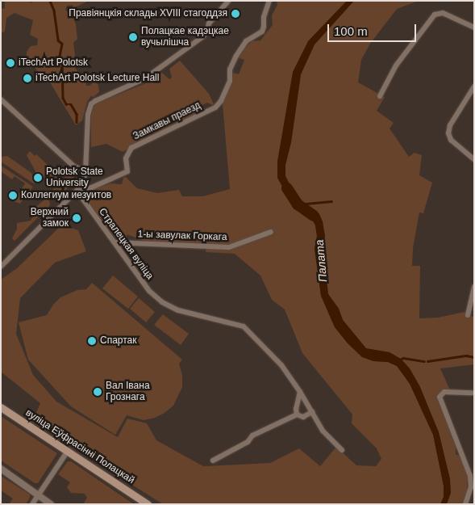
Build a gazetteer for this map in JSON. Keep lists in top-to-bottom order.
{
  "streets": {
    "main road": ["вуліца Еўфрасінні Полацкай"],
    "street": ["Замкавы праезд", "1-ы завулак Горкага", "Стралецкая вуліца"]
  },
  "crossings": [
    ["Замкавы праезд", "Стралецкая вуліца"],
    ["1-ы завулак Горкага", "Стралецкая вуліца"]
  ],
  "water": ["Палата"],
  "places": [
    "Правіянцкія склады XVIII стагоддзя",
    "Полацкае кадэцкае вучылішча",
    "iTechArt Polotsk",
    "iTechArt Polotsk Lecture Hall",
    "Polotsk State University",
    "Коллегиум иезуитов",
    "Верхний замок",
    "Спартак",
    "Вал Івана Грознага"
  ],
  "scale_bar": "100 m"
}
